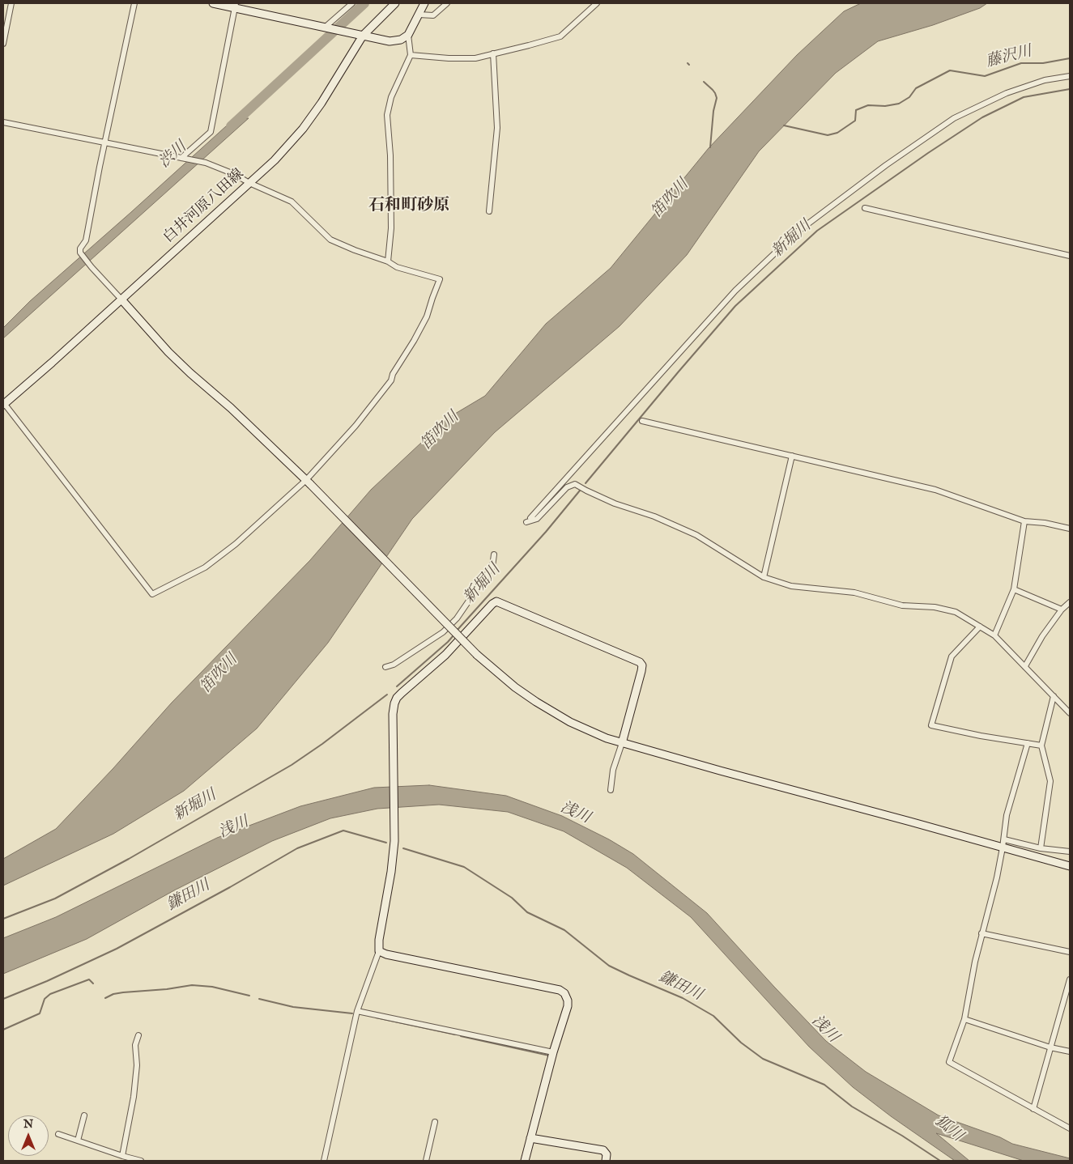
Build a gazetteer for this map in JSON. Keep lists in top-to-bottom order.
{
  "streets": {
    "street": ["白井河原八田線"]
  },
  "districts": ["石和町砂原"],
  "water": [
    "藤沢川",
    "渋川",
    "笛吹川",
    "新堀川",
    "浅川",
    "鎌田川",
    "狐川"
  ],
  "north": "top"
}
